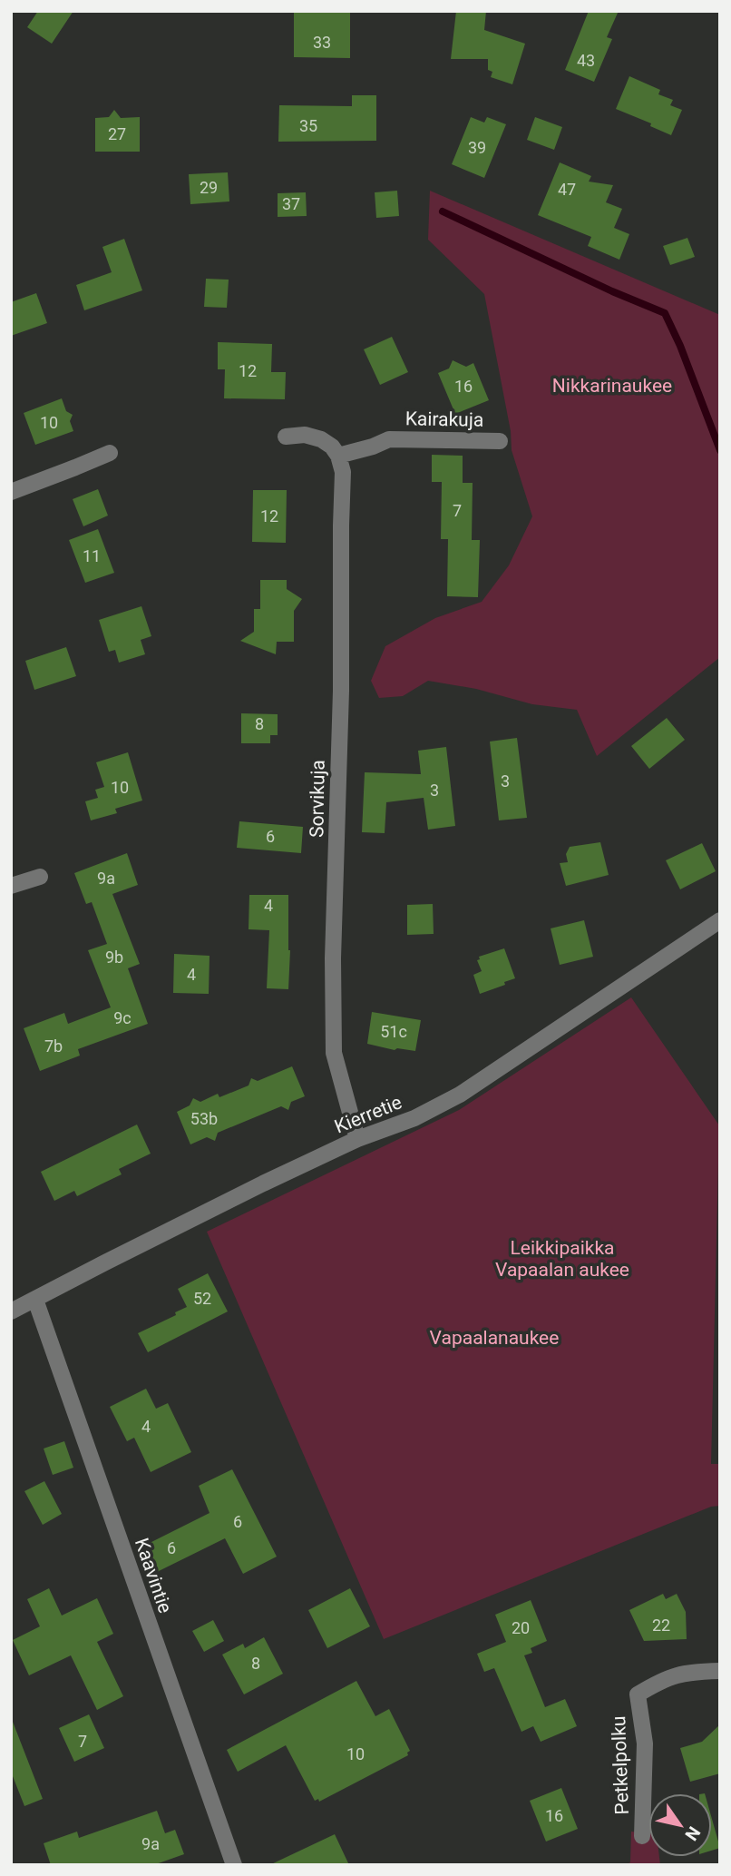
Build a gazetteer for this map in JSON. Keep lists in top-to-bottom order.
{
  "streets": {
    "street": [
      "Kairakuja",
      "Sorvikuja",
      "Kierretie",
      "Kaavintie",
      "Petkelpolku"
    ]
  },
  "crossings": [
    ["Kairakuja", "Sorvikuja"],
    ["Sorvikuja", "Kierretie"],
    ["Kierretie", "Kaavintie"]
  ],
  "parks": ["Nikkarinaukee", "Leikkipaikka Vapaalan aukee", "Vapaalanaukee"],
  "house_numbers": [
    "33",
    "43",
    "35",
    "27",
    "39",
    "29",
    "47",
    "37",
    "12",
    "16",
    "10",
    "7",
    "12",
    "11",
    "8",
    "3",
    "10",
    "3",
    "6",
    "9a",
    "4",
    "9b",
    "4",
    "9c",
    "51c",
    "7b",
    "53b",
    "52",
    "4",
    "6",
    "6",
    "22",
    "20",
    "8",
    "7",
    "10",
    "16",
    "9a"
  ],
  "north": "bottom right"
}
